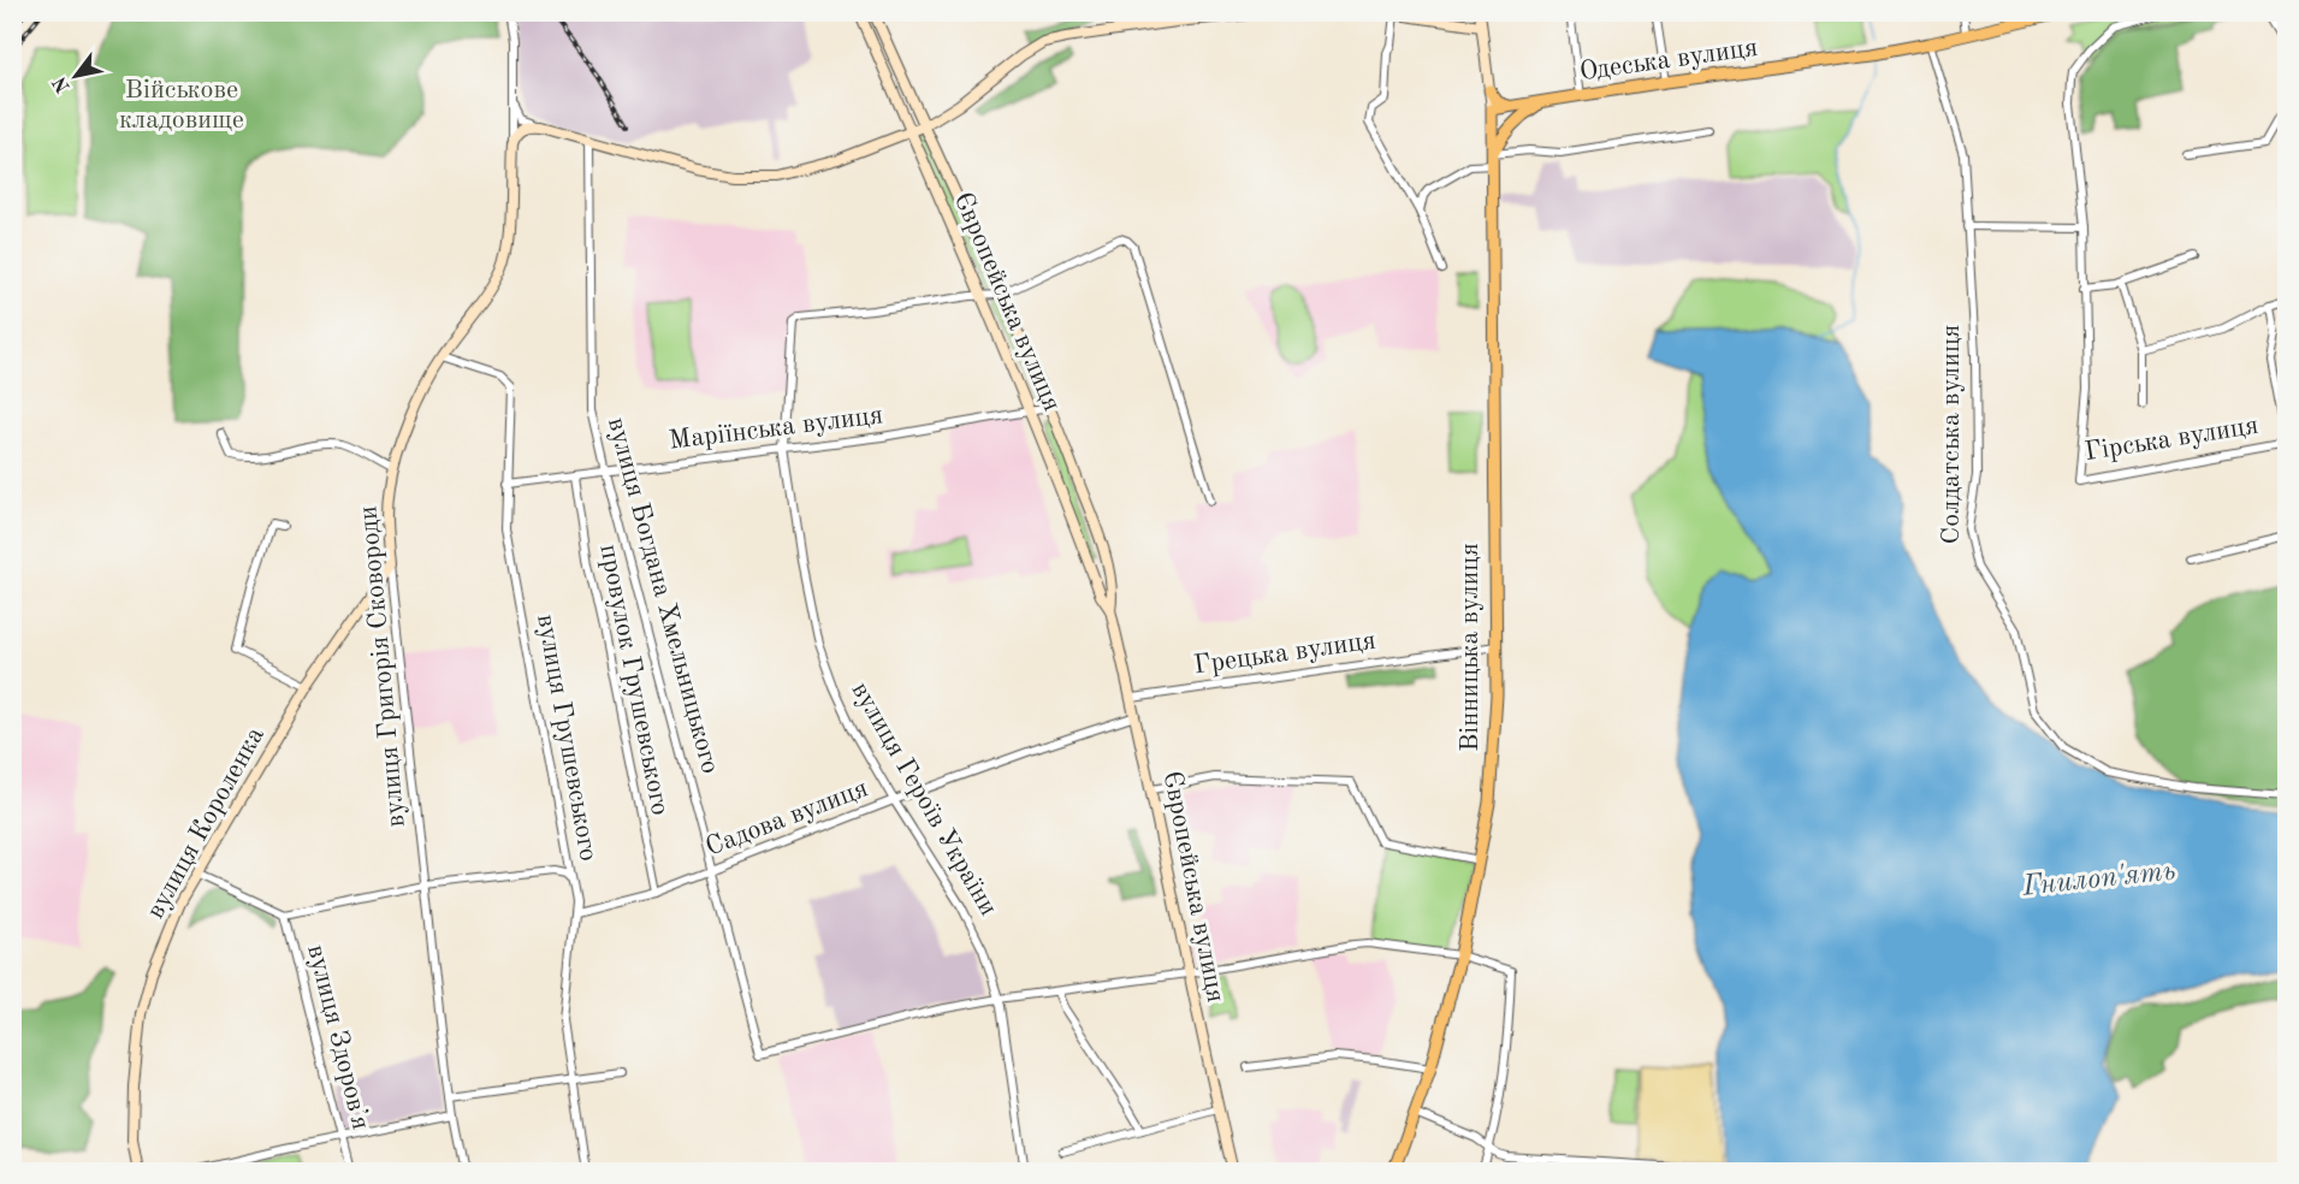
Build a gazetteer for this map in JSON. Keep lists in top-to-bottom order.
{
  "streets": {
    "main road": [
      "Одеська вулиця",
      "Європейська вулиця",
      "Вінницька вулиця",
      "вулиця Григорія Сковороди",
      "вулиця Короленка"
    ],
    "street": [
      "Маріїнська вулиця",
      "Солдатська вулиця",
      "Гірська вулиця",
      "вулиця Богдана Хмельницького",
      "Грецька вулиця",
      "провулок Грушевського",
      "вулиця Грушевського",
      "вулиця Героїв України",
      "Садова вулиця",
      "вулиця Здоровʼя"
    ]
  },
  "crossings": [
    ["Одеська вулиця", "Солдатська вулиця"],
    ["Одеська вулиця", "Вінницька вулиця"],
    ["Європейська вулиця", "Маріїнська вулиця"],
    ["Європейська вулиця", "Грецька вулиця"],
    ["Європейська вулиця", "вулиця Героїв України"],
    ["Європейська вулиця", "Садова вулиця"],
    ["Маріїнська вулиця", "вулиця Богдана Хмельницького"],
    ["Маріїнська вулиця", "провулок Грушевського"],
    ["Маріїнська вулиця", "вулиця Грушевського"],
    ["Маріїнська вулиця", "вулиця Героїв України"],
    ["вулиця Богдана Хмельницького", "вулиця Героїв України"],
    ["вулиця Богдана Хмельницького", "Садова вулиця"],
    ["Вінницька вулиця", "Грецька вулиця"],
    ["вулиця Григорія Сковороди", "вулиця Грушевського"],
    ["вулиця Григорія Сковороди", "вулиця Короленка"],
    ["провулок Грушевського", "Садова вулиця"],
    ["вулиця Грушевського", "Садова вулиця"],
    ["вулиця Героїв України", "Садова вулиця"]
  ],
  "water": ["Гнилоп'ять"],
  "parks": ["Військове кладовище"],
  "north": "bottom left"
}
